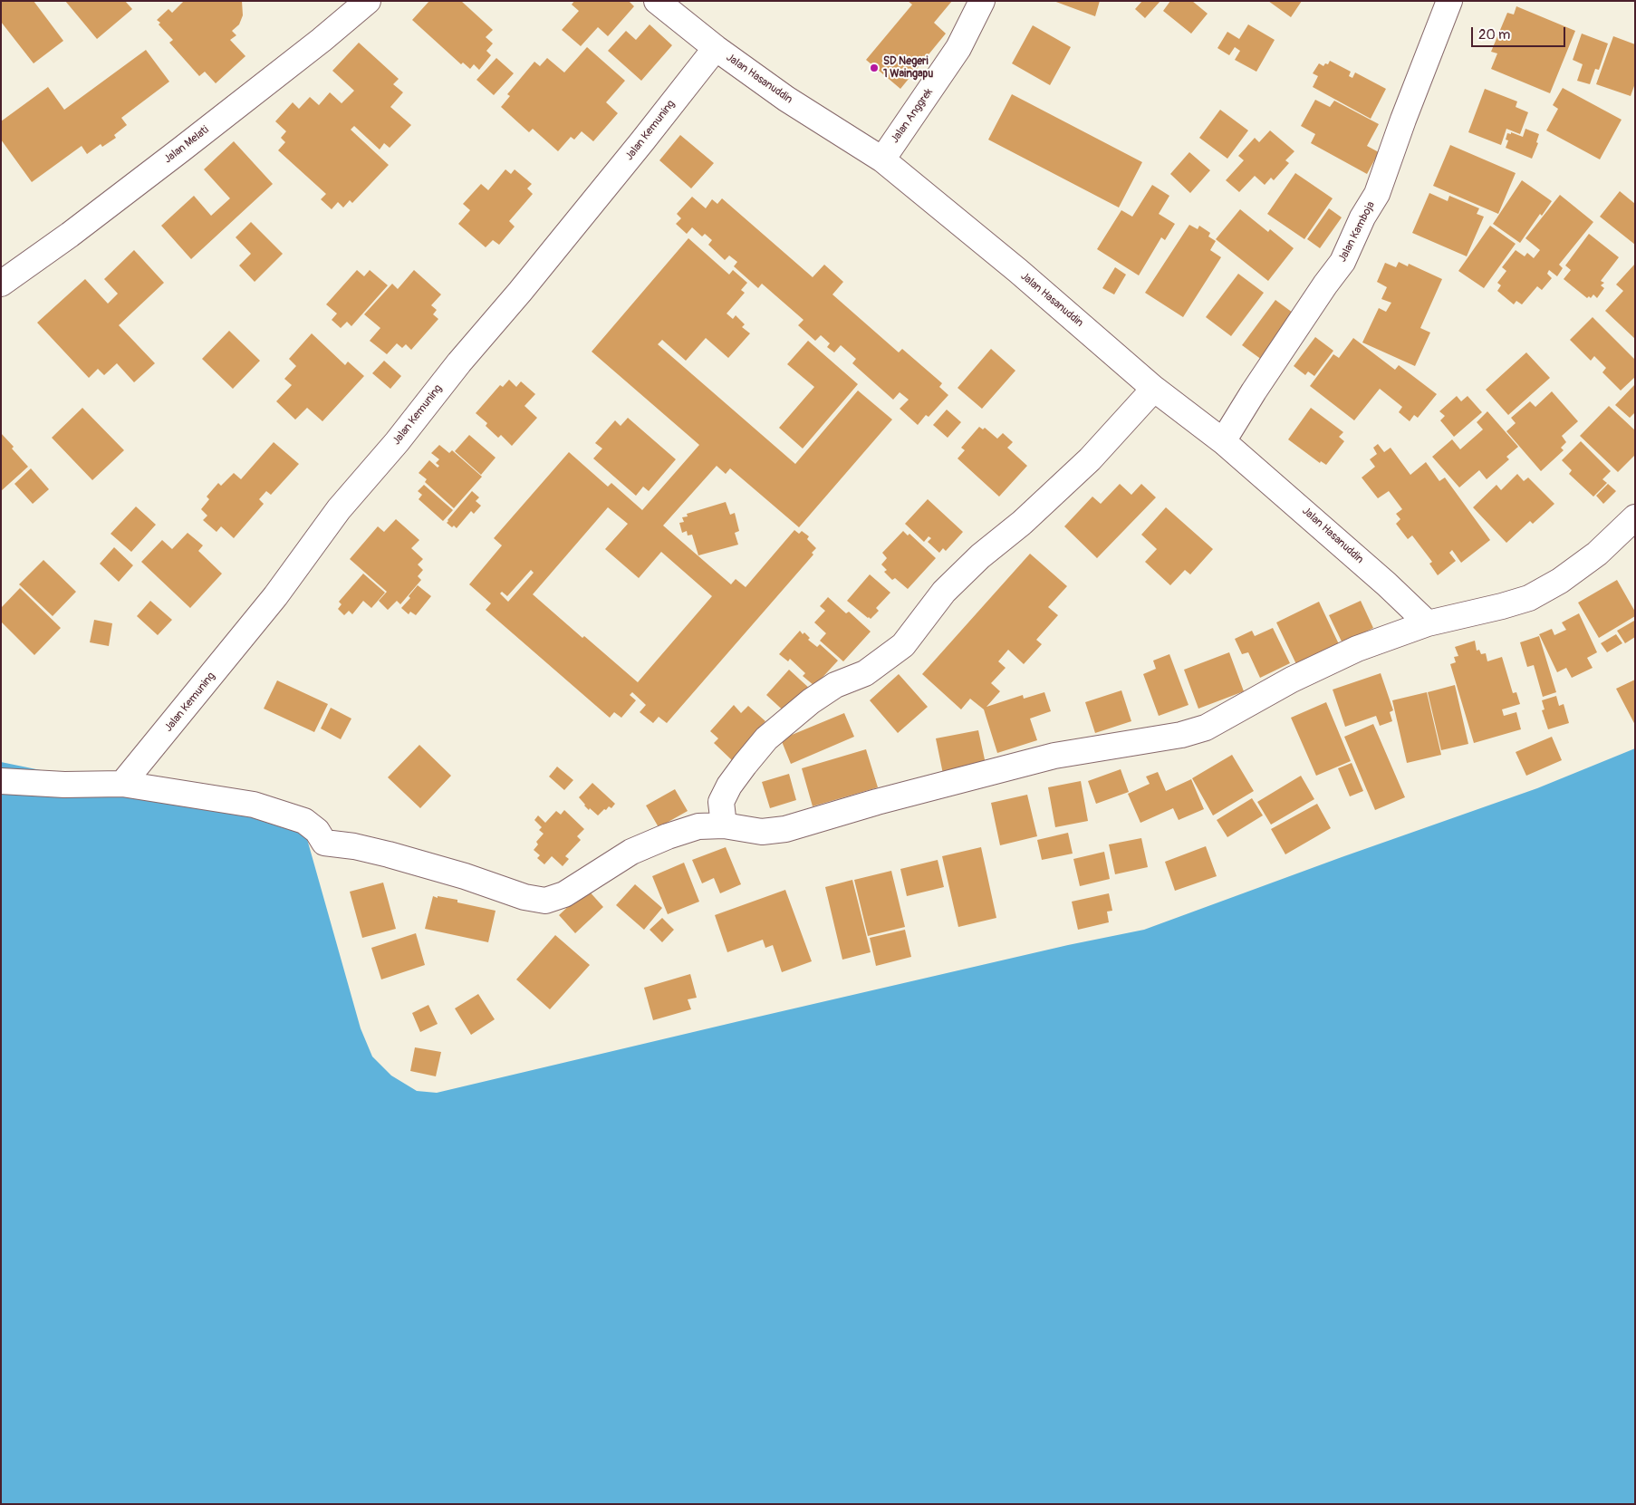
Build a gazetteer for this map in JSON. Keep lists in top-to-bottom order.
{
  "streets": {
    "street": [
      "Jalan Hasanuddin",
      "Jalan Anggrek",
      "Jalan Kemuning",
      "Jalan Melati",
      "Jalan Kamboja"
    ]
  },
  "crossings": [
    ["Jalan Hasanuddin", "Jalan Anggrek"],
    ["Jalan Hasanuddin", "Jalan Kemuning"],
    ["Jalan Hasanuddin", "Jalan Kamboja"]
  ],
  "places": ["SD Negeri 1 Waingapu"],
  "scale_bar": "20 m"
}
